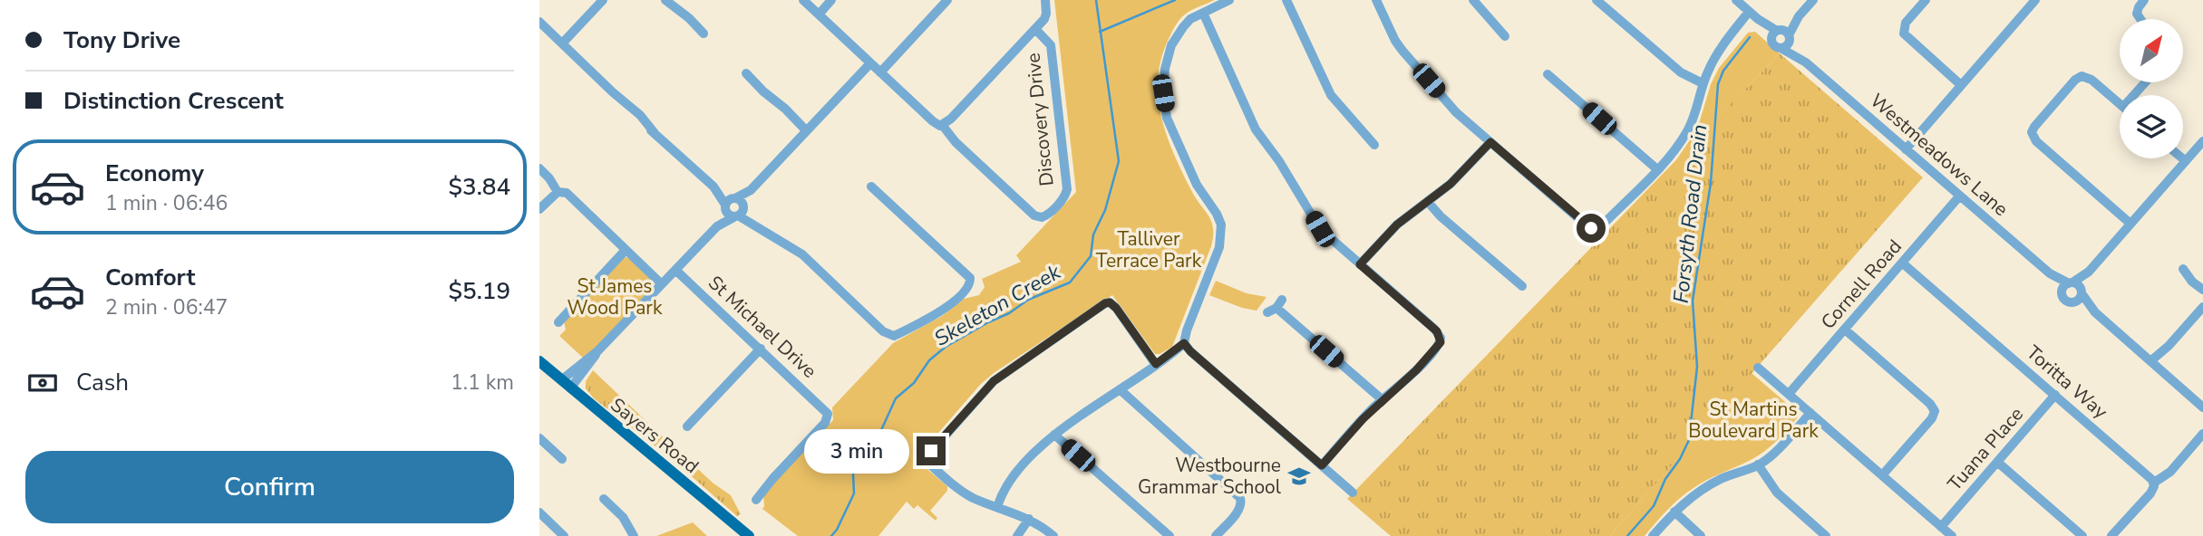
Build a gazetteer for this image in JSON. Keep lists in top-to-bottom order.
{
  "streets": {
    "main road": ["Sayers Road"],
    "street": [
      "Discovery Drive",
      "Westmeadows Lane",
      "Cornell Road",
      "St Michael Drive",
      "Toritta Way",
      "Tuana Place"
    ]
  },
  "crossings": [
    ["Westmeadows Lane", "Cornell Road"],
    ["Cornell Road", "Toritta Way"],
    ["Toritta Way", "Tuana Place"]
  ],
  "water": ["Forsyth Road Drain", "Skeleton Creek"],
  "parks": ["Talliver Terrace Park", "St James Wood Park", "St Martins Boulevard Park"],
  "places": {
    "school or university": ["Westbourne Grammar School"]
  },
  "north": "top right",
  "page": {
    "banner": ["Tony Drive", "Distinction Crescent"],
    "list": [
      {
        "name": "Economy",
        "note": "1 min · 06:46",
        "value": "$3.84"
      },
      {
        "name": "Comfort",
        "note": "2 min · 06:47",
        "value": "$5.19"
      }
    ],
    "pay": ["Cash", "1.1 km"],
    "bubble": "3 min",
    "buttons": "Confirm"
  }
}
